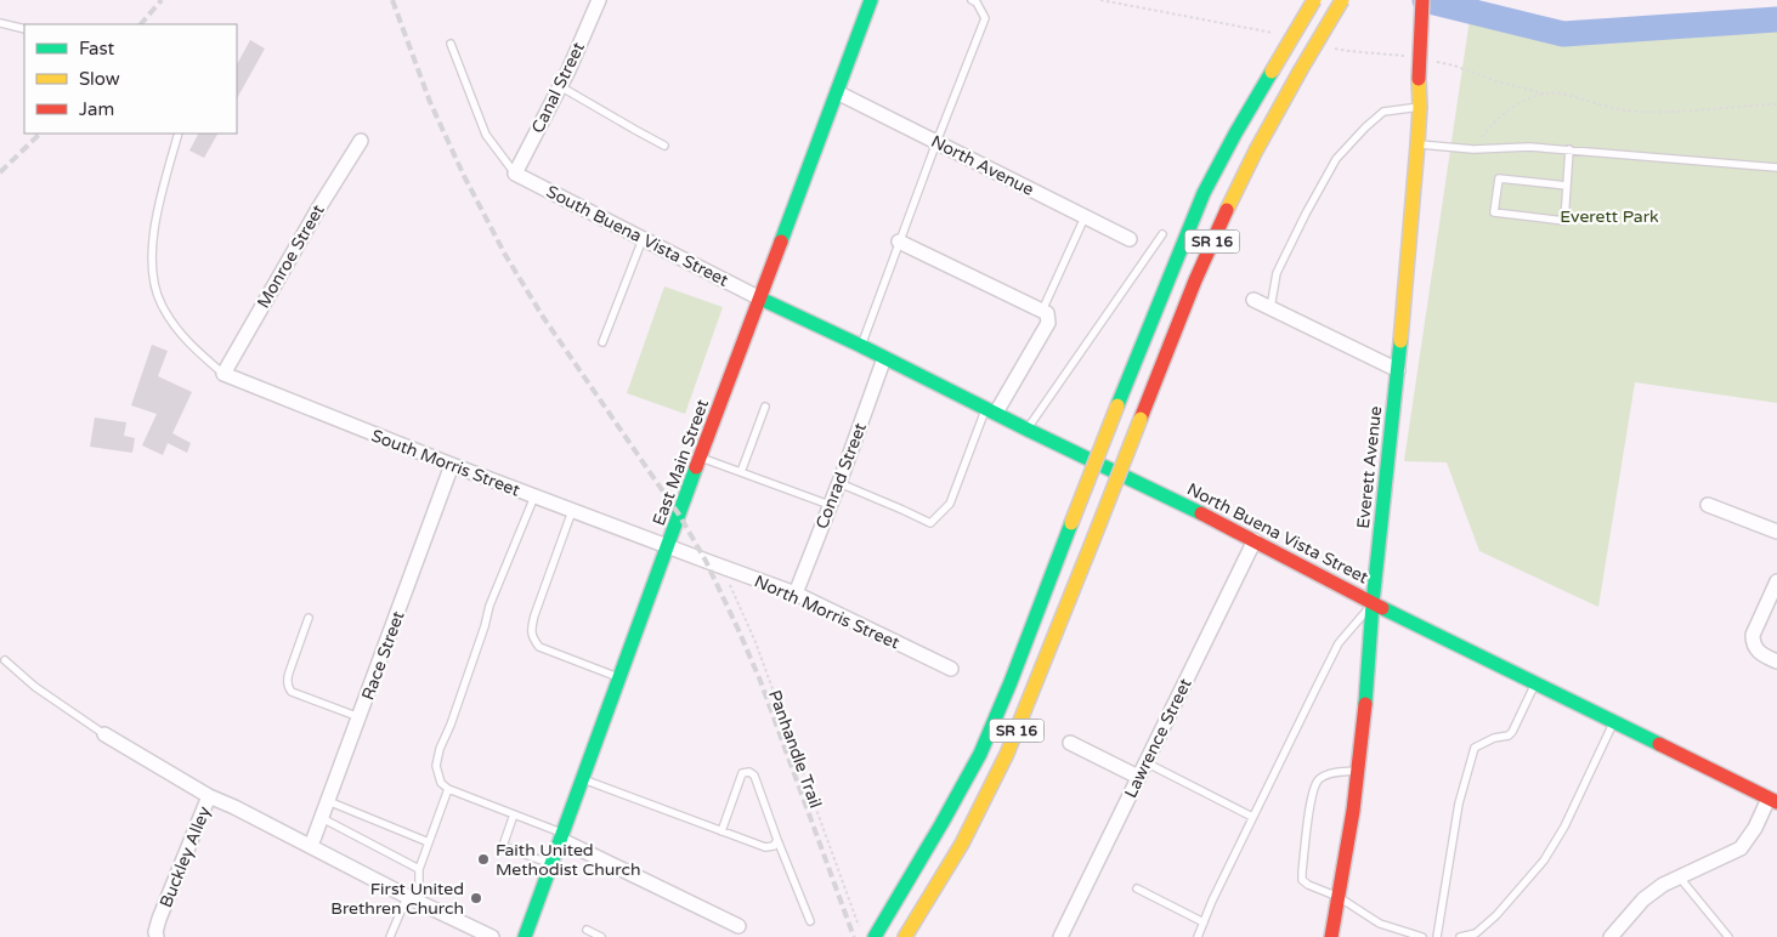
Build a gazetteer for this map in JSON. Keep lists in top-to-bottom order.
{
  "streets": {
    "main road": [
      "SR 16",
      "East Main Street",
      "Everett Avenue",
      "North Buena Vista Street"
    ],
    "street": [
      "Canal Street",
      "North Avenue",
      "South Buena Vista Street",
      "Monroe Street",
      "South Morris Street",
      "Conrad Street",
      "North Morris Street",
      "Race Street",
      "Lawrence Street",
      "Buckley Alley"
    ],
    "path": ["Panhandle Trail"]
  },
  "crossings": [
    ["Canal Street", "South Buena Vista Street"],
    ["North Avenue", "East Main Street"],
    ["South Buena Vista Street", "East Main Street"],
    ["South Buena Vista Street", "North Buena Vista Street"],
    ["Monroe Street", "South Morris Street"],
    ["South Morris Street", "East Main Street"],
    ["South Morris Street", "North Morris Street"],
    ["South Morris Street", "Race Street"],
    ["East Main Street", "North Buena Vista Street"],
    ["East Main Street", "North Morris Street"],
    ["Everett Avenue", "North Buena Vista Street"],
    ["Conrad Street", "North Buena Vista Street"],
    ["Conrad Street", "North Morris Street"],
    ["North Buena Vista Street", "Lawrence Street"],
    ["North Morris Street", "Panhandle Trail"]
  ],
  "parks": ["Everett Park"],
  "places": ["Faith United Methodist Church", "First United Brethren Church"],
  "legend": ["Fast", "Slow", "Jam"]
}
